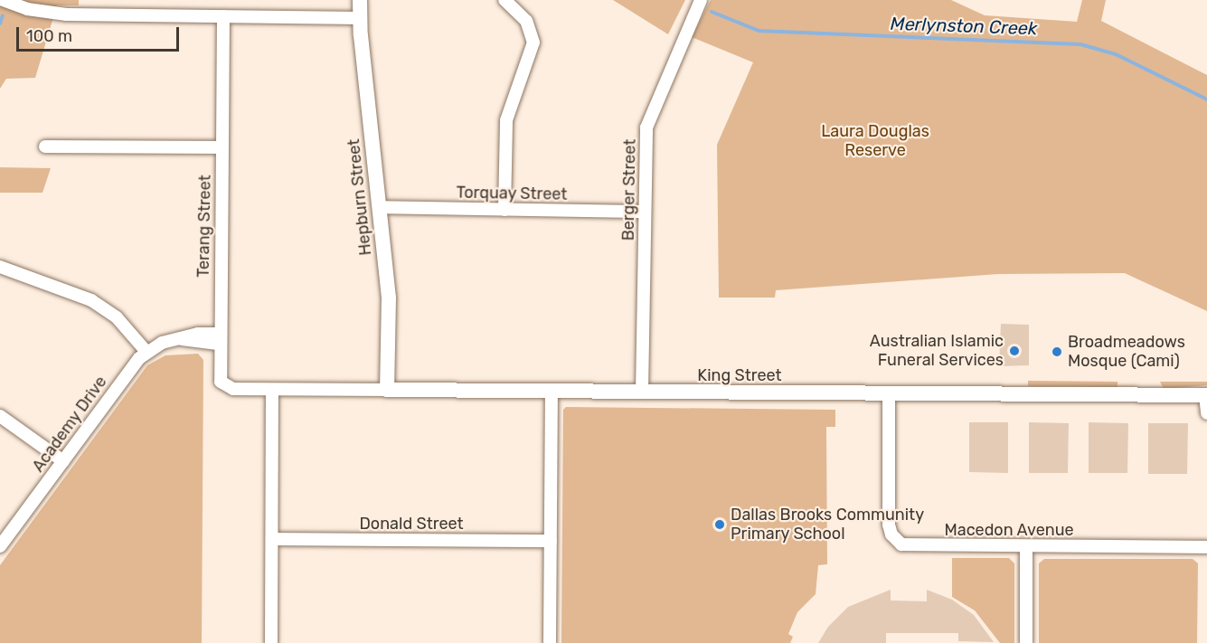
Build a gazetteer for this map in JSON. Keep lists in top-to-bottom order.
{
  "streets": {
    "street": [
      "Berger Street",
      "Torquay Street",
      "Hepburn Street",
      "Terang Street",
      "King Street",
      "Academy Drive",
      "Donald Street",
      "Macedon Avenue"
    ]
  },
  "crossings": [
    ["Berger Street", "Torquay Street"],
    ["Berger Street", "King Street"],
    ["Torquay Street", "Hepburn Street"],
    ["Hepburn Street", "King Street"],
    ["Terang Street", "King Street"],
    ["Terang Street", "Academy Drive"],
    ["King Street", "Macedon Avenue"]
  ],
  "water": ["Merlynston Creek"],
  "parks": ["Laura Douglas Reserve"],
  "places": ["Australian Islamic Funeral Services", "Broadmeadows Mosque (Cami)", "Dallas Brooks Community Primary School"],
  "scale_bar": "100 m"
}
